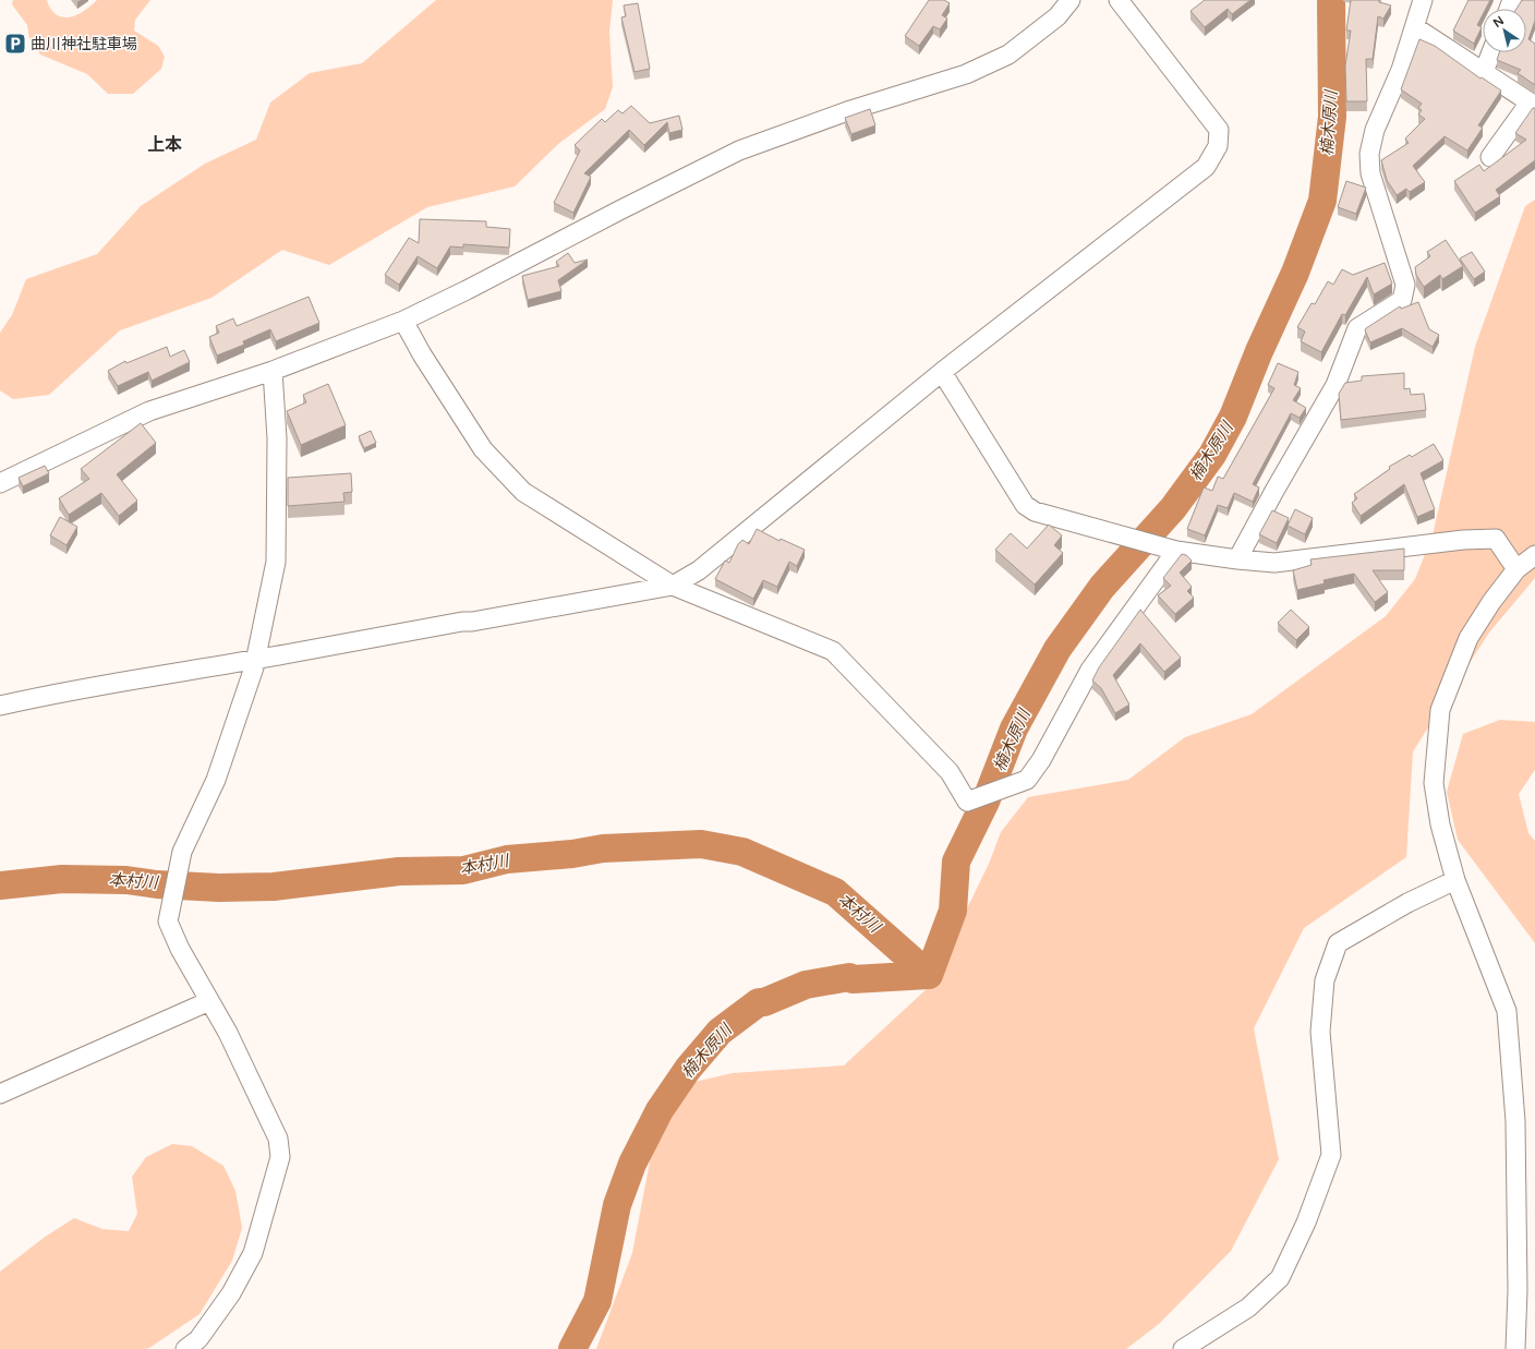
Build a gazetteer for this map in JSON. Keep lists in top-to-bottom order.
{
  "districts": ["上本"],
  "water": ["楠木原川", "本村川"],
  "places": {
    "parking": ["曲川神社駐車場"]
  },
  "north": "top left"
}
